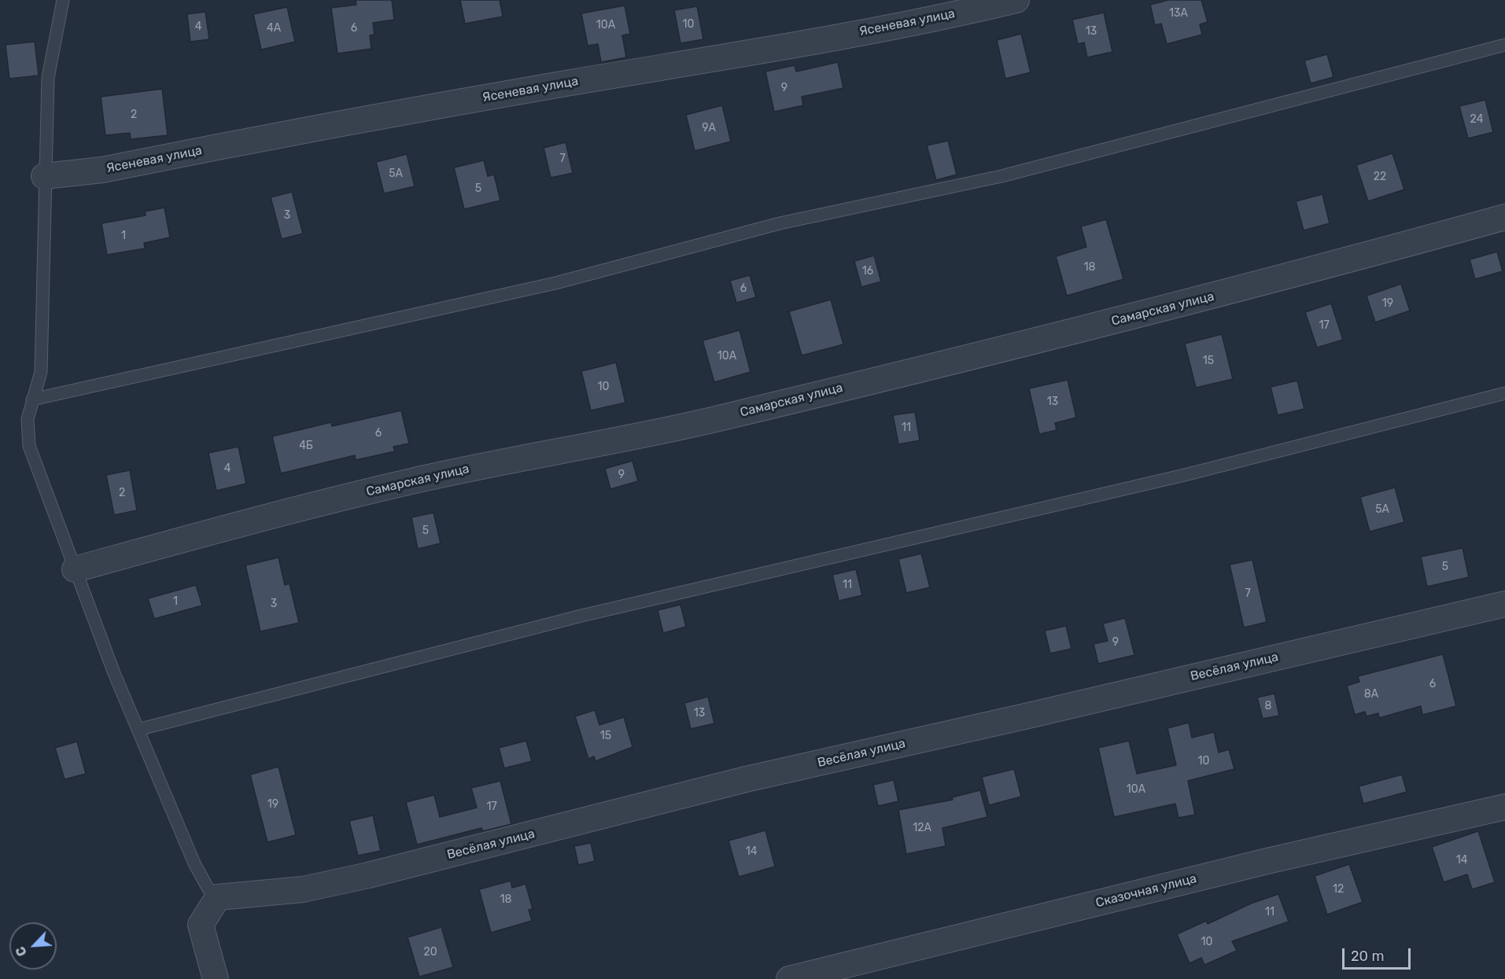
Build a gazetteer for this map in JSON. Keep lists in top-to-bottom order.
{
  "streets": {
    "street": [
      "Ясеневая улица",
      "Самарская улица",
      "Весёлая улица",
      "Сказочная улица"
    ]
  },
  "house_numbers": [
    "13А",
    "10",
    "10А",
    "4",
    "4А",
    "6",
    "13",
    "9",
    "2",
    "24",
    "9А",
    "7",
    "5А",
    "22",
    "5",
    "3",
    "1",
    "18",
    "16",
    "6",
    "19",
    "17",
    "10А",
    "15",
    "10",
    "13",
    "11",
    "6",
    "4Б",
    "4",
    "9",
    "2",
    "5А",
    "5",
    "5",
    "11",
    "7",
    "1",
    "3",
    "9",
    "6",
    "8А",
    "8",
    "13",
    "15",
    "10",
    "10А",
    "19",
    "17",
    "12А",
    "14",
    "14",
    "12",
    "18",
    "11",
    "10",
    "20"
  ],
  "scale_bar": "20 m",
  "north": "bottom left"
}
